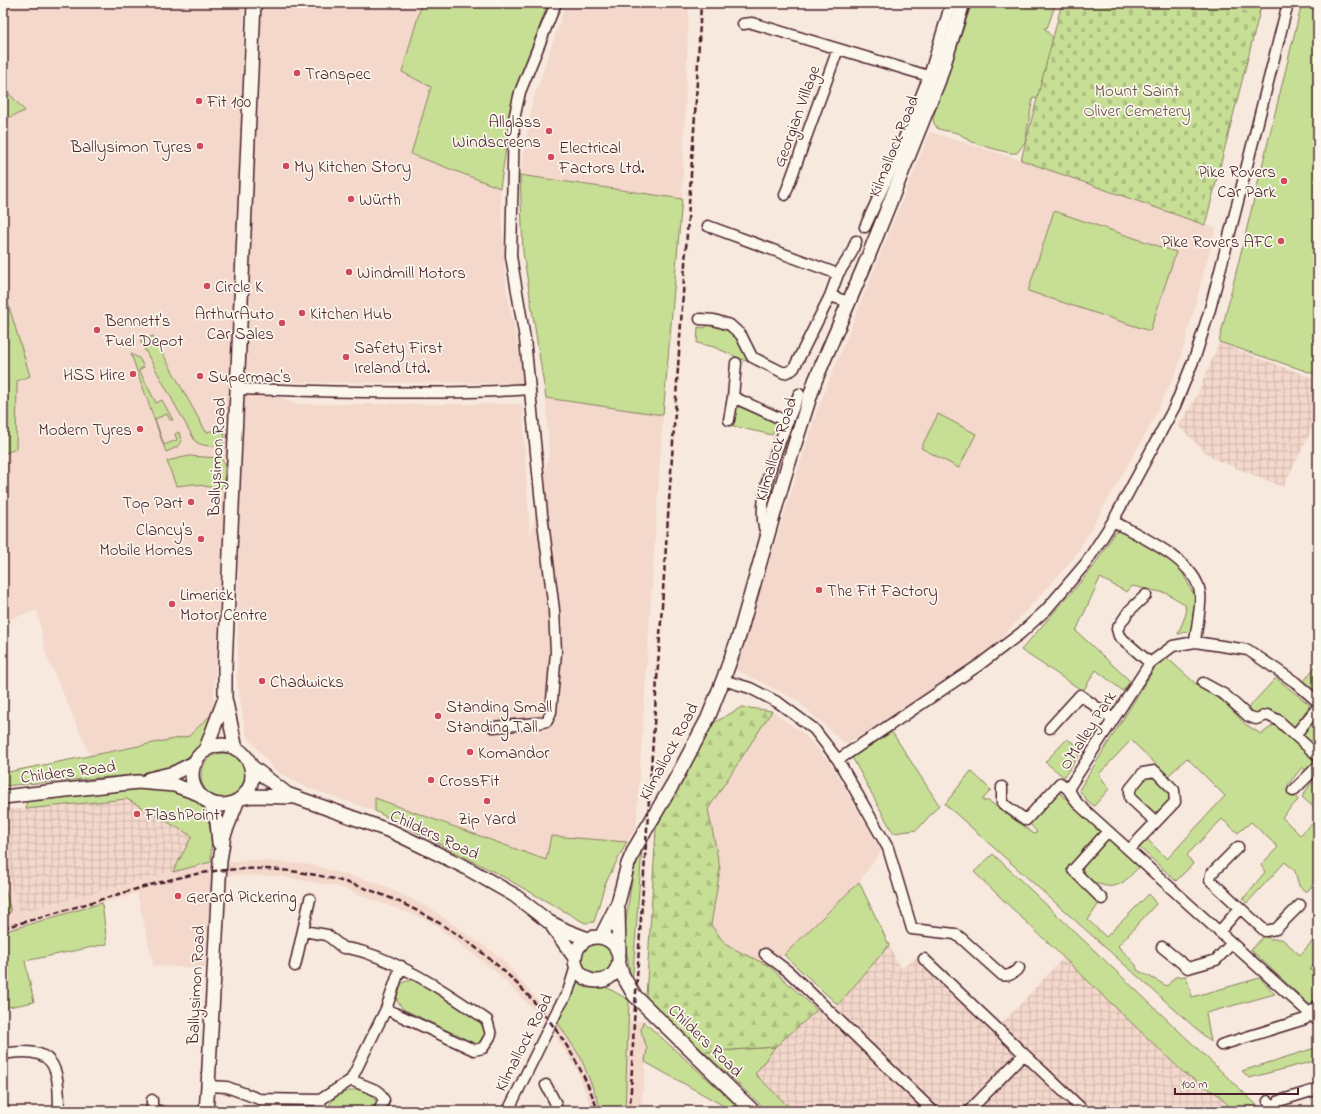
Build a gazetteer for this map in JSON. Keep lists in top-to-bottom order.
{
  "streets": {
    "main road": ["Kilmallock Road", "Ballysimon Road", "Childers Road"],
    "street": ["Georgian Village", "O'Malley Park"]
  },
  "crossings": [
    ["Georgian Village", "Kilmallock Road"],
    ["Kilmallock Road", "Childers Road"],
    ["Ballysimon Road", "Childers Road"]
  ],
  "parks": ["Mount Saint Oliver Cemetery"],
  "places": [
    "Transpec",
    "Fit 100",
    "Allglass Windscreens",
    "Ballysimon Tyres",
    "Electrical Factors Ltd.",
    "My Kitchen Story",
    "Pike Rovers Car Park",
    "Würth",
    "Pike Rovers AFC",
    "Windmill Motors",
    "Circle K",
    "Kitchen Hub",
    "ArthurAuto Car Sales",
    "Bennett's Fuel Depot",
    "Safety First Ireland Ltd.",
    "HSS Hire",
    "Supermac's",
    "Modern Tyres",
    "Top Part",
    "Clancy's Mobile Homes",
    "The Fit Factory",
    "Limerick Motor Centre",
    "Chadwicks",
    "Standing Small Standing Tall",
    "Komandor",
    "CrossFit",
    "Zip Yard",
    "FlashPoint",
    "Gerard Pickering"
  ],
  "scale_bar": "100 m"
}
